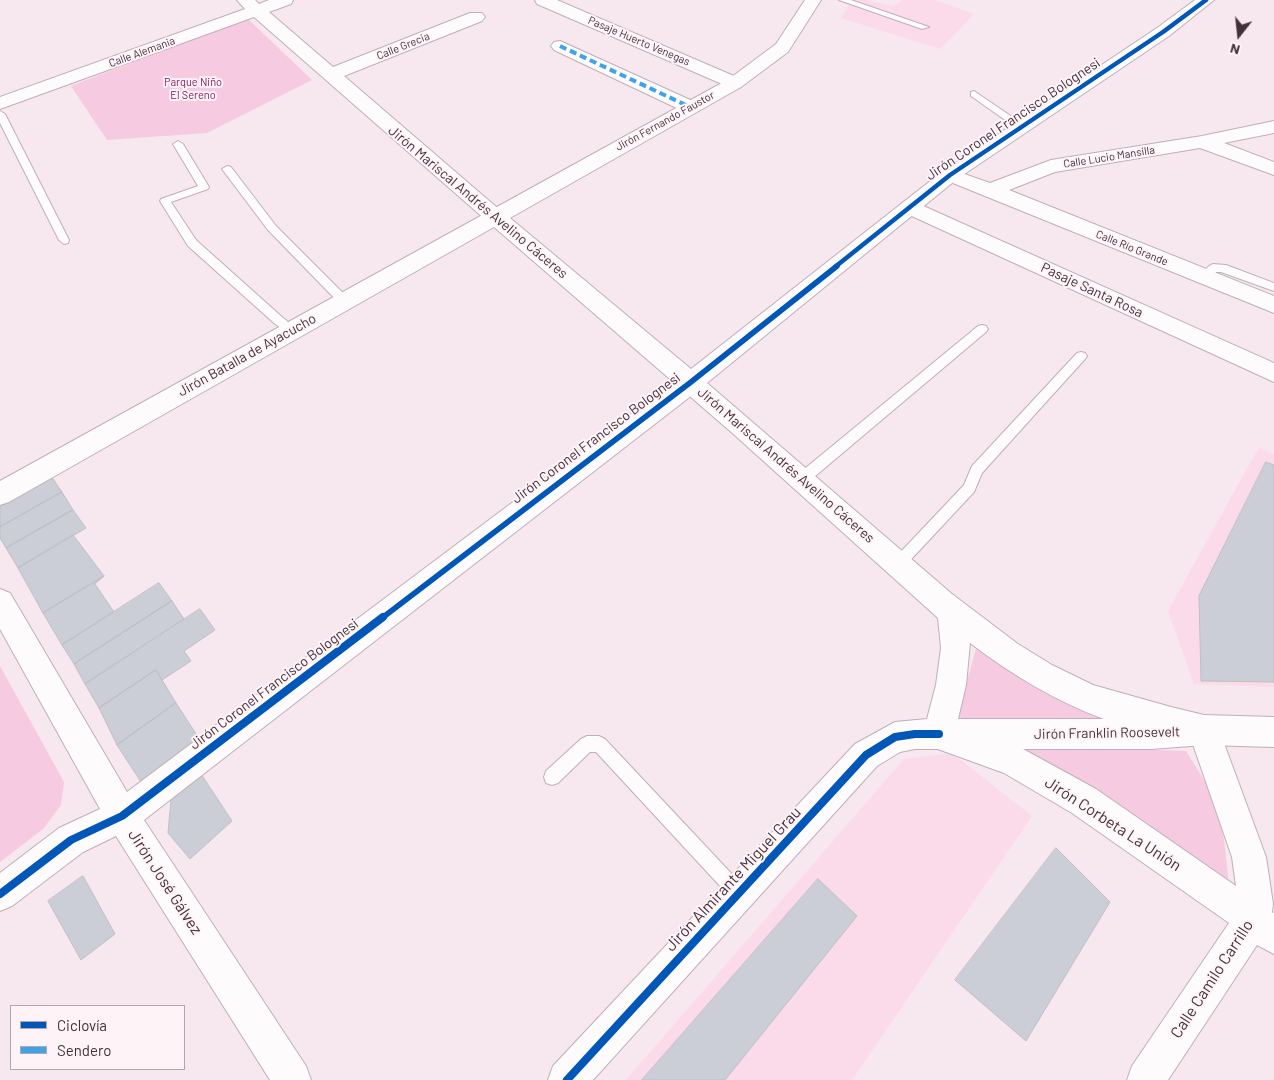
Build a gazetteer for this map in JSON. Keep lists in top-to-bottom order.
{
  "streets": {
    "street": [
      "Pasaje Huerto Venegas",
      "Calle Grecia",
      "Calle Alemania",
      "Jirón Coronel Francisco Bolognesi",
      "Jirón Fernando Faustor",
      "Calle Lucio Mansilla",
      "Jirón Mariscal Andrés Avelino Cáceres",
      "Calle Río Grande",
      "Pasaje Santa Rosa",
      "Jirón Batalla de Ayacucho",
      "Jirón Franklin Roosevelt",
      "Jirón Corbeta La Unión",
      "Jirón Almirante Miguel Grau",
      "Jirón José Gálvez",
      "Calle Camilo Carrillo"
    ]
  },
  "crossings": [
    ["Pasaje Huerto Venegas", "Jirón Fernando Faustor"],
    ["Calle Grecia", "Jirón Mariscal Andrés Avelino Cáceres"],
    ["Calle Alemania", "Jirón Mariscal Andrés Avelino Cáceres"],
    ["Jirón Coronel Francisco Bolognesi", "Jirón Mariscal Andrés Avelino Cáceres"],
    ["Jirón Coronel Francisco Bolognesi", "Pasaje Santa Rosa"],
    ["Jirón Coronel Francisco Bolognesi", "Jirón José Gálvez"],
    ["Jirón Fernando Faustor", "Jirón Mariscal Andrés Avelino Cáceres"],
    ["Jirón Fernando Faustor", "Jirón Batalla de Ayacucho"],
    ["Calle Lucio Mansilla", "Calle Río Grande"],
    ["Jirón Mariscal Andrés Avelino Cáceres", "Jirón Batalla de Ayacucho"],
    ["Jirón Mariscal Andrés Avelino Cáceres", "Jirón Franklin Roosevelt"],
    ["Jirón Mariscal Andrés Avelino Cáceres", "Calle Camilo Carrillo"],
    ["Jirón Franklin Roosevelt", "Jirón Corbeta La Unión"],
    ["Jirón Franklin Roosevelt", "Jirón Almirante Miguel Grau"],
    ["Jirón Franklin Roosevelt", "Calle Camilo Carrillo"],
    ["Jirón Corbeta La Unión", "Jirón Almirante Miguel Grau"],
    ["Jirón Corbeta La Unión", "Calle Camilo Carrillo"]
  ],
  "parks": ["Parque Niño El Sereno"],
  "legend": ["Ciclovía", "Sendero"],
  "north": "bottom"
}
